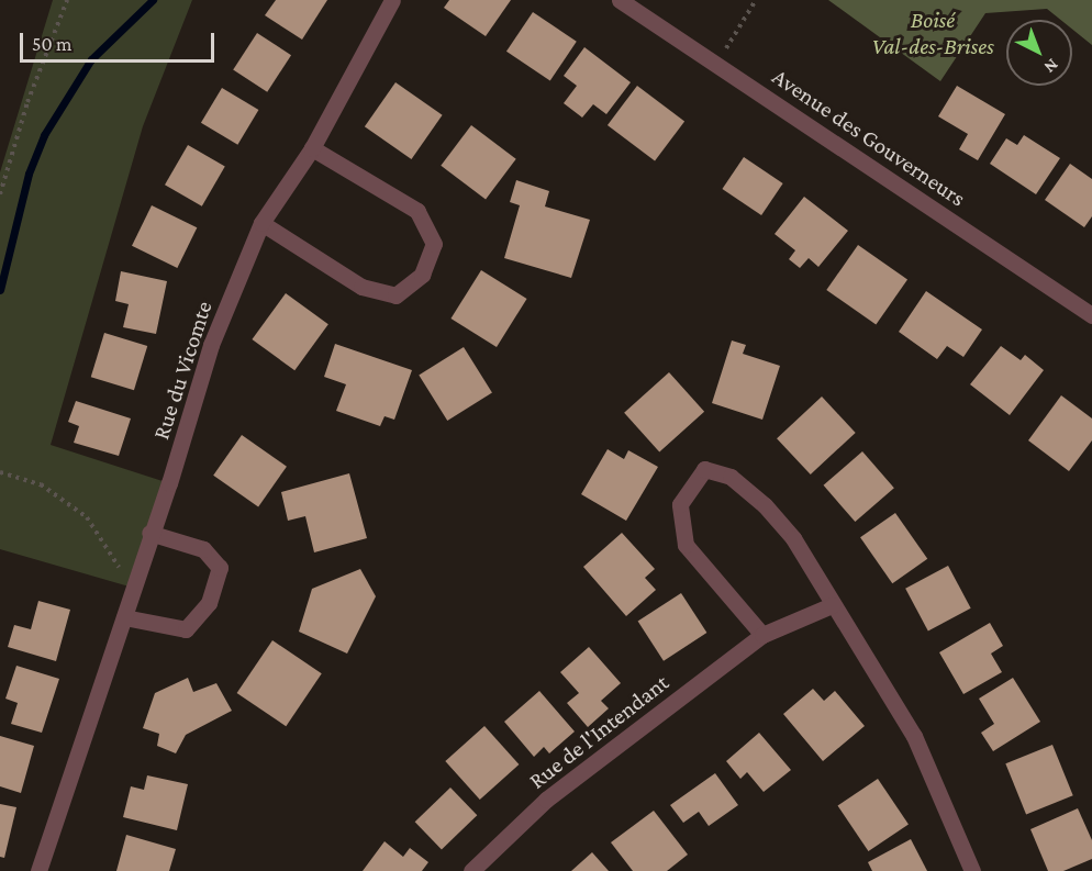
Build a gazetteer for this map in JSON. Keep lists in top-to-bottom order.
{
  "streets": {
    "street": ["Avenue des Gouverneurs", "Rue du Vicomte", "Rue de l'Intendant"]
  },
  "parks": ["Boisé Val-des-Brises"],
  "scale_bar": "50 m",
  "north": "bottom right"
}
